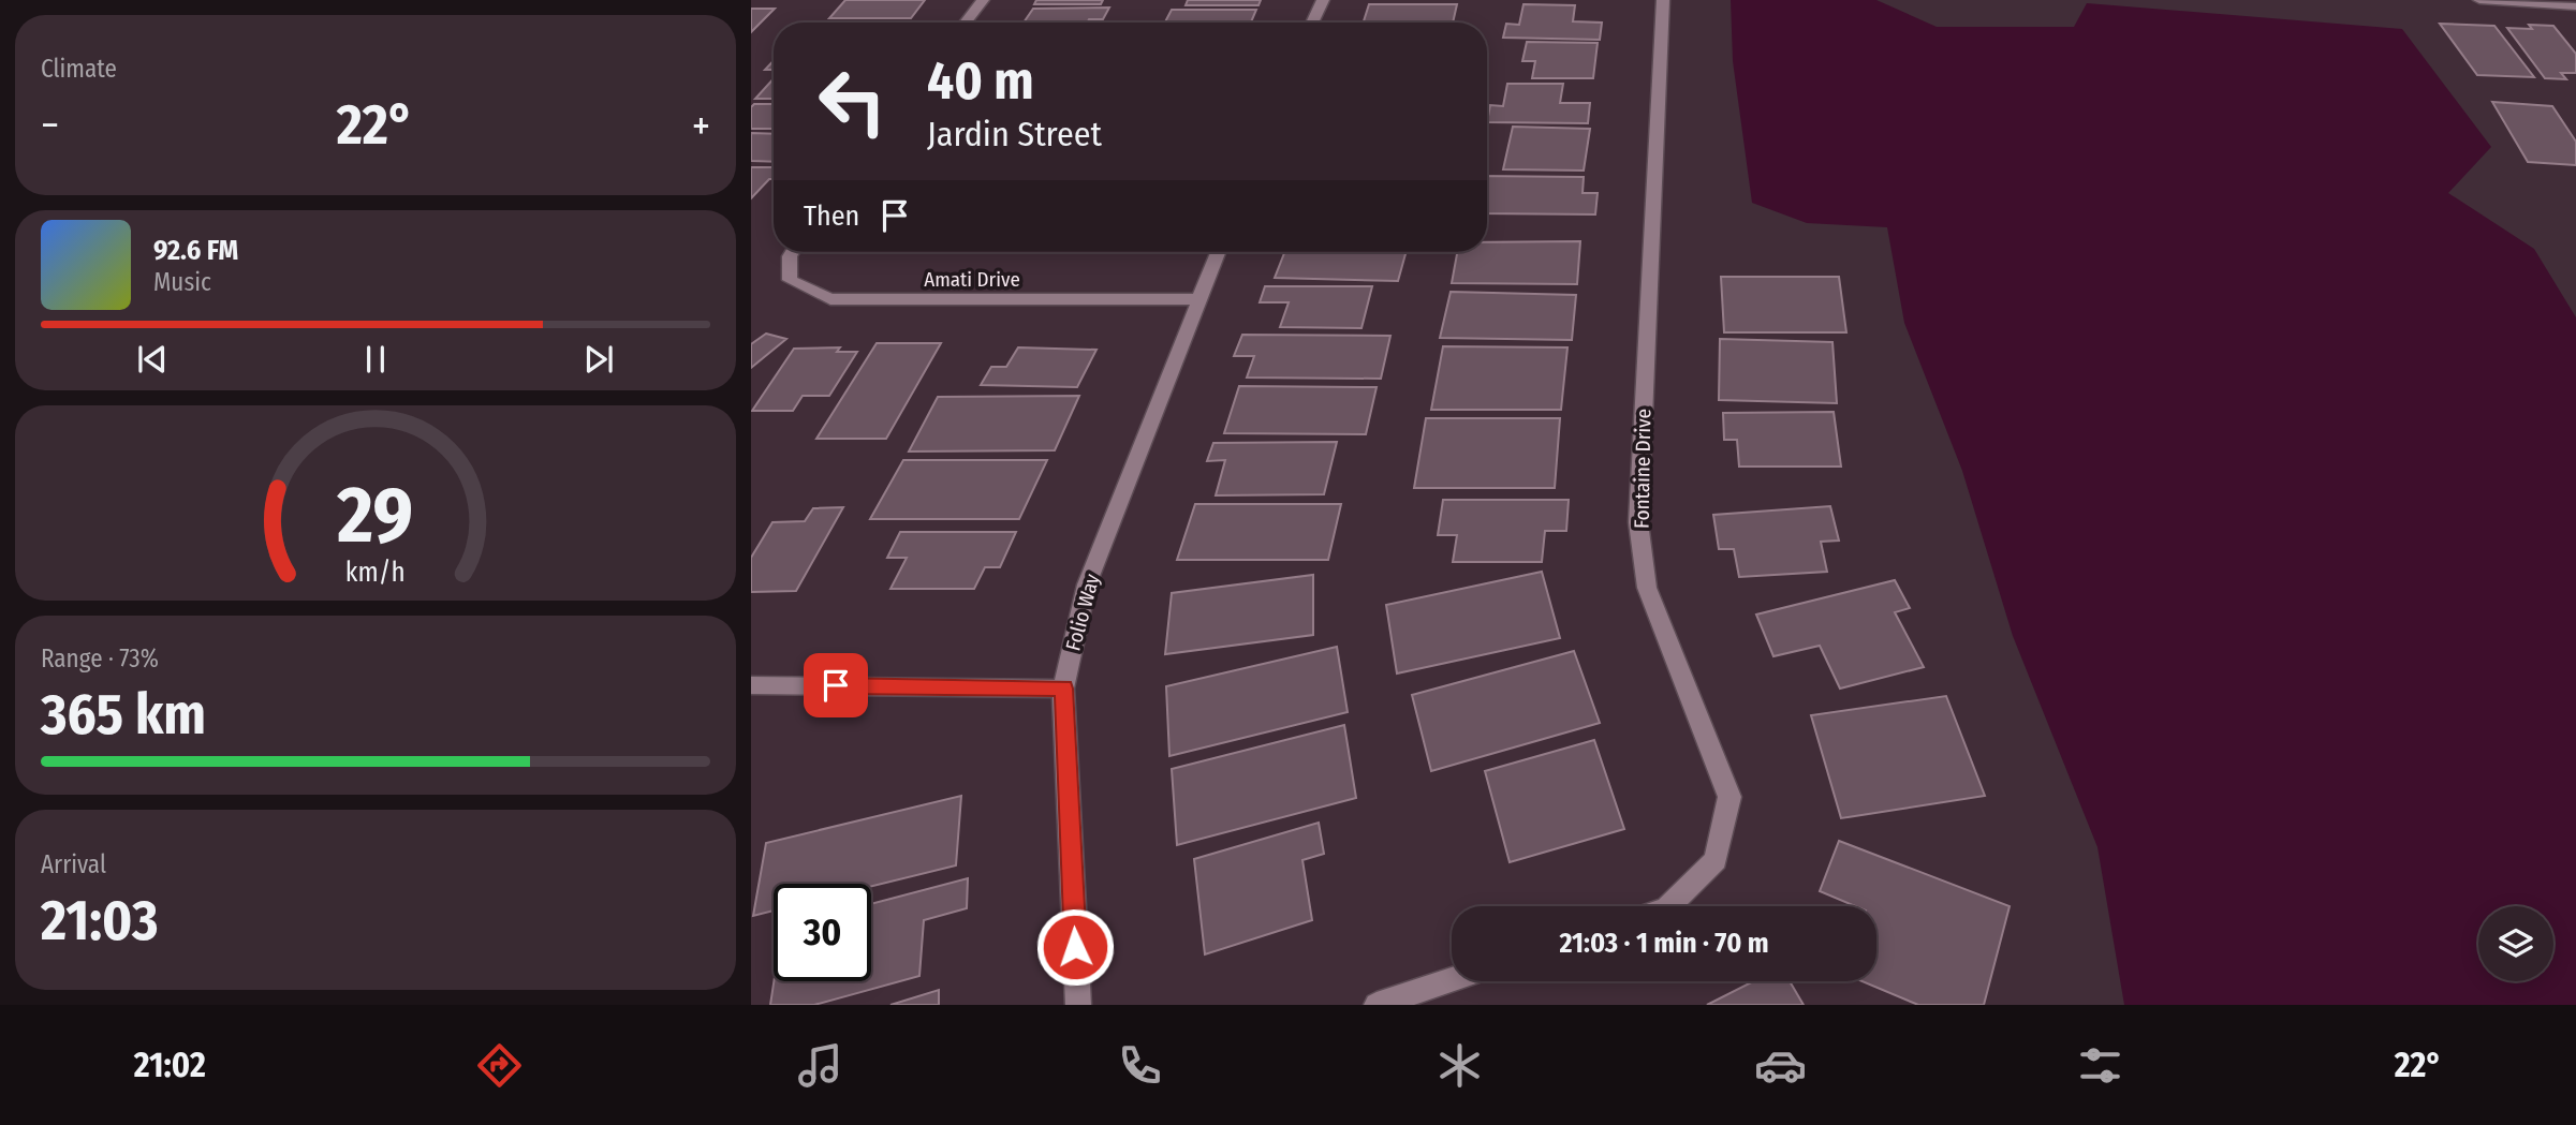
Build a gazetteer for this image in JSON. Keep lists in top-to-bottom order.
{
  "streets": {
    "street": ["Amati Drive", "Fontaine Drive", "Folio Way"]
  },
  "crossings": [
    ["Amati Drive", "Folio Way"]
  ],
  "page": {
    "tile": [
      "Climate",
      ["Range · 73%", "365 km"],
      ["Arrival", "21:03"]
    ],
    "turn": ["40 m", "Jardin Street"],
    "heat": ["−", "22°", "+"],
    "then": "Then",
    "song": ["92.6 FM", "Music"],
    "limit": "30",
    "trip": "21:03 · 1 min · 70 m",
    "tabs": ["21:02", "22°"],
    "gauge": ["29", "km/h"]
  }
}
